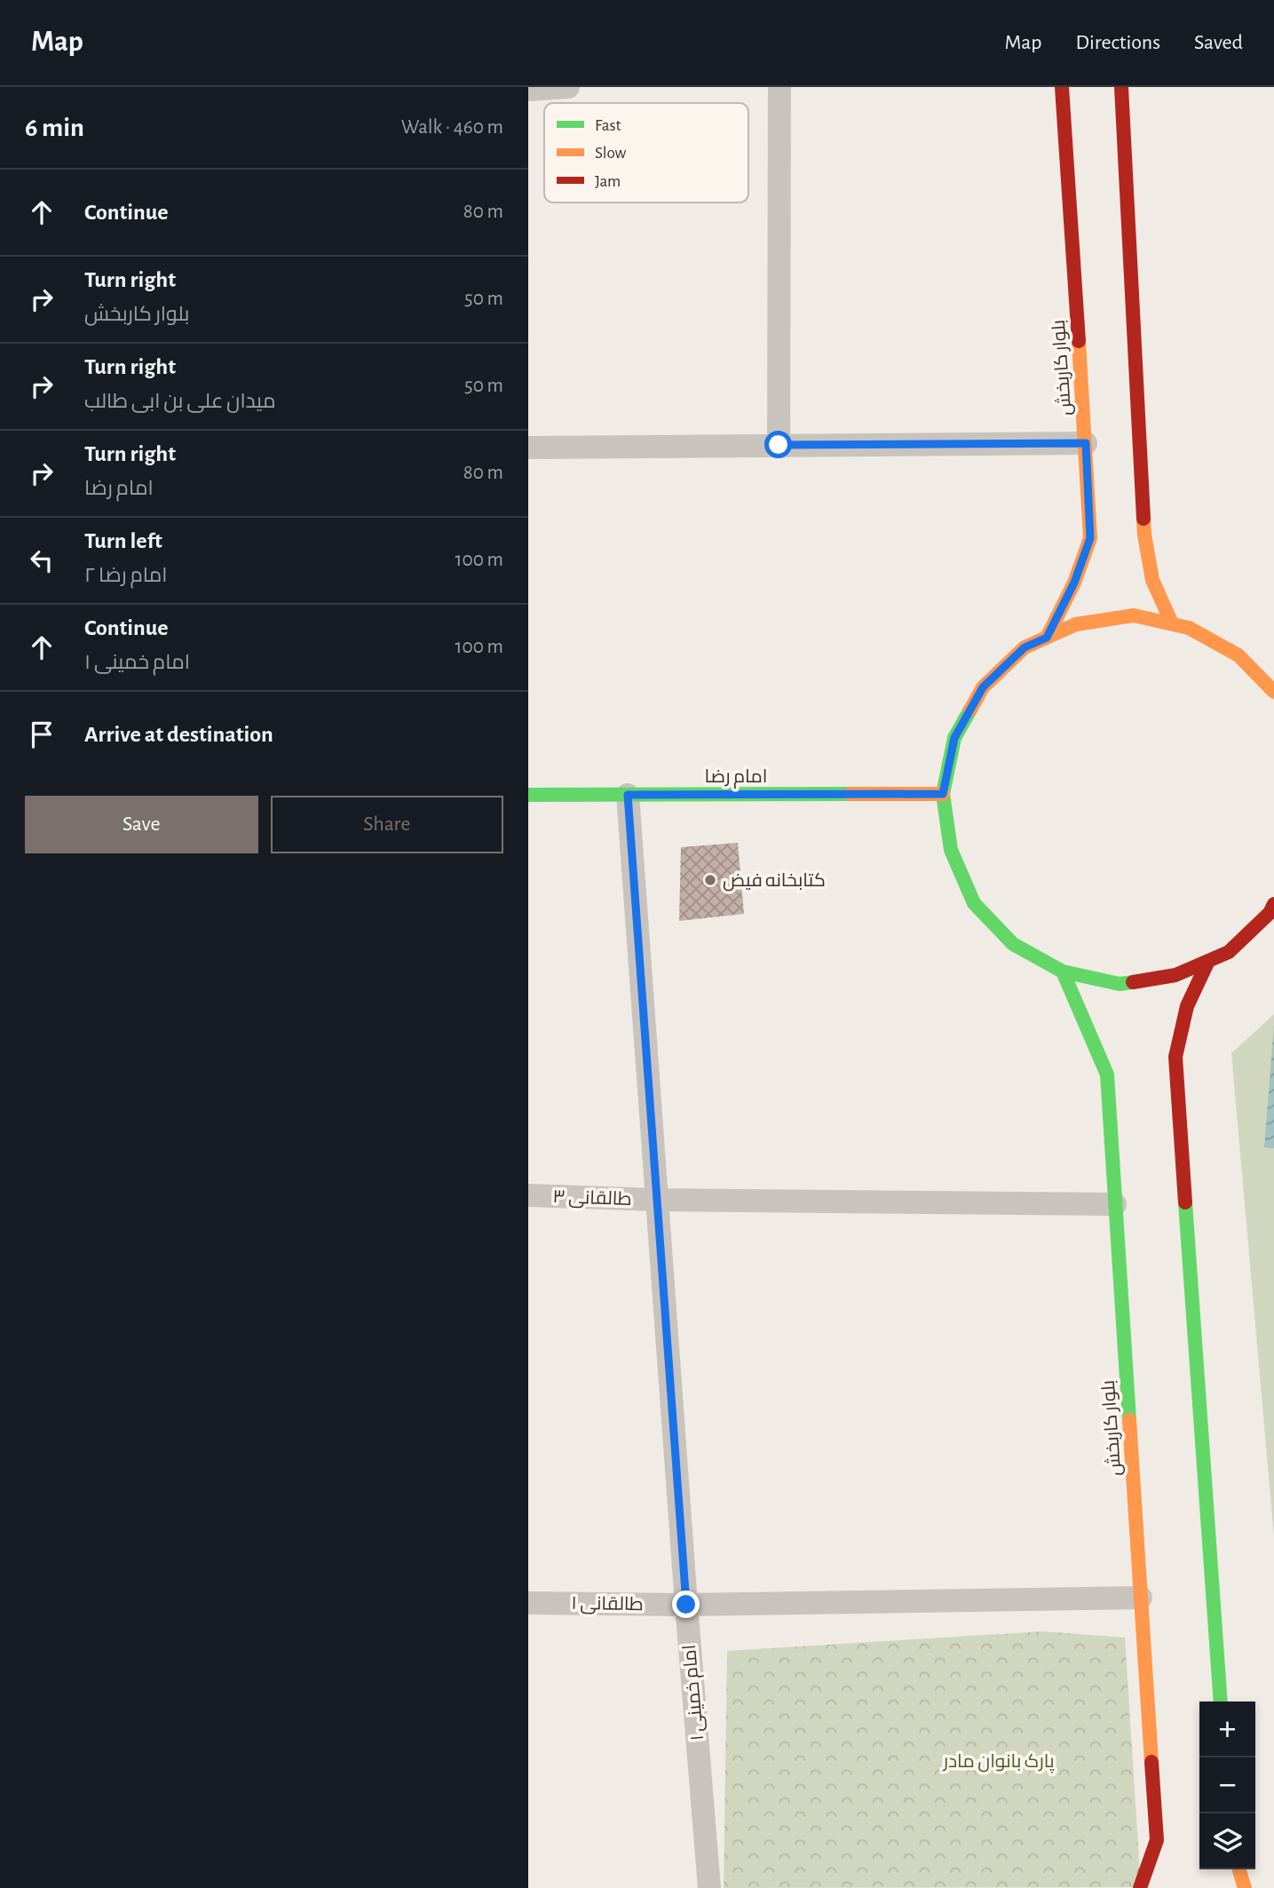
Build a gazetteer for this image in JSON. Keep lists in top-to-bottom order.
{
  "streets": {
    "street": [
      "بلوار کاربخش",
      "امام رضا",
      "طالقانی ۳",
      "طالقانی ۱",
      "امام خمینی ۱"
    ]
  },
  "crossings": [
    ["بلوار کاربخش", "طالقانی ۳"],
    ["بلوار کاربخش", "طالقانی ۱"],
    ["امام رضا", "امام خمینی ۱"],
    ["طالقانی ۳", "امام خمینی ۱"],
    ["طالقانی ۱", "امام خمینی ۱"]
  ],
  "parks": ["پارک بانوان مادر"],
  "places": ["کتابخانه فیض"],
  "legend": ["Fast", "Slow", "Jam"],
  "page": {
    "header": "Map",
    "nav": ["Map", "Directions", "Saved"],
    "heading": ["6 min", "Walk · 460 m"],
    "list": [
      ["Continue", "80 m"],
      ["Turn right", "بلوار کاربخش", "50 m"],
      ["Turn right", "میدان علی بن ابی طالب", "50 m"],
      ["Turn right", "امام رضا", "80 m"],
      ["Turn left", "امام رضا ۲", "100 m"],
      ["Continue", "امام خمینی ۱", "100 m"],
      "Arrive at destination"
    ],
    "buttons": ["Save", "Share"],
    "map_buttons": ["+", "−"]
  }
}
